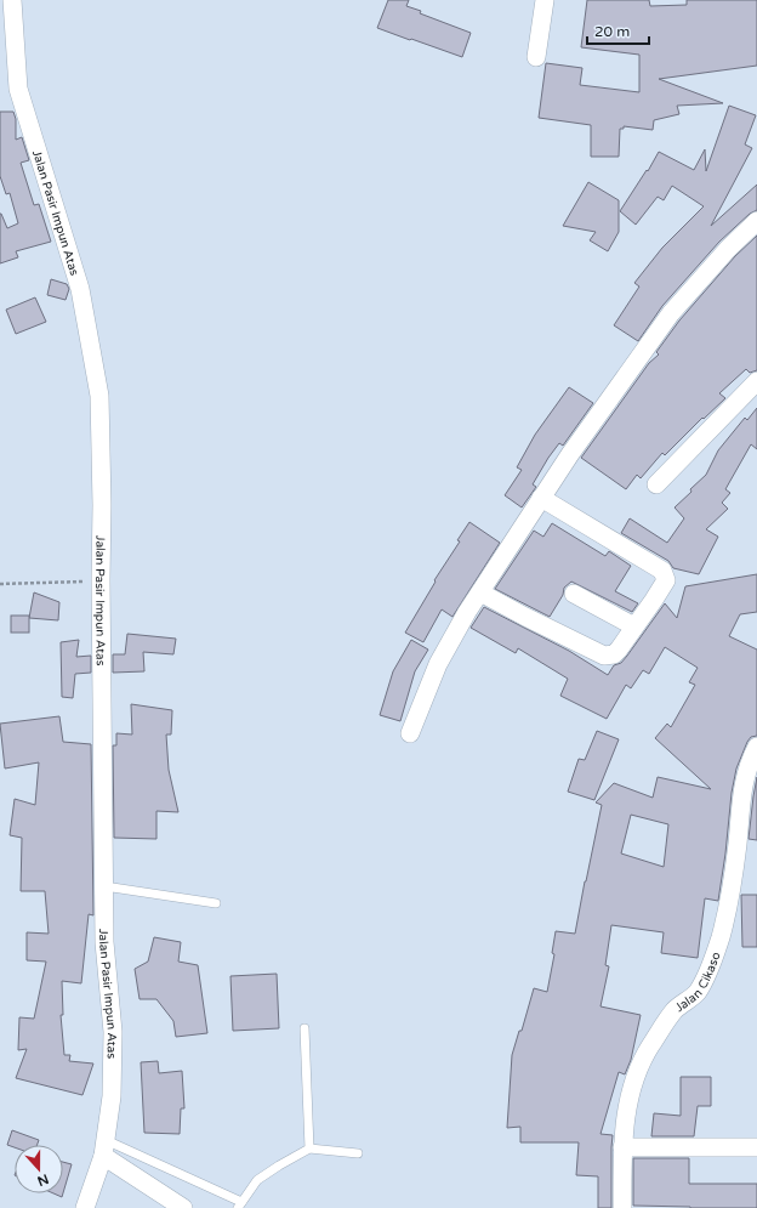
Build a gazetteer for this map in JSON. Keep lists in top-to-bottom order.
{
  "streets": {
    "street": ["Jalan Pasir Impun Atas", "Jalan Cikaso"]
  },
  "scale_bar": "20 m",
  "north": "bottom"
}
